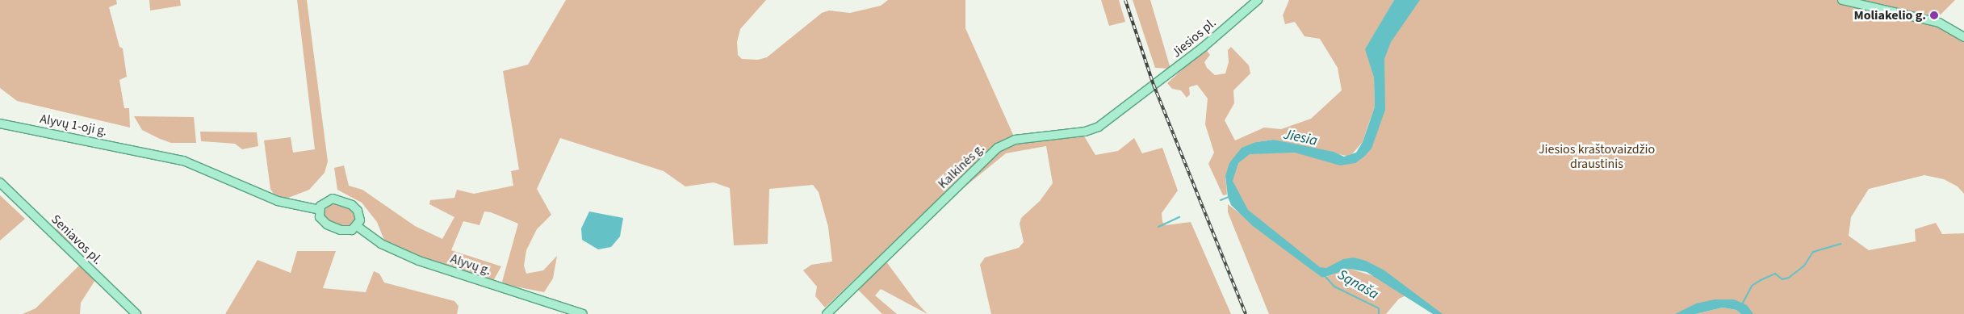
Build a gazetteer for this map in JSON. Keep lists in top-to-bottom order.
{
  "streets": {
    "main road": [
      "Jiesios pl.",
      "Alyvų 1-oji g.",
      "Kalkinės g.",
      "Seniavos pl.",
      "Alyvų g."
    ]
  },
  "crossings": [
    ["Jiesios pl.", "Kalkinės g."],
    ["Alyvų 1-oji g.", "Alyvų g."]
  ],
  "water": ["Jiesia", "Sąnaša"],
  "parks": ["Jiesios kraštovaizdžio draustinis"],
  "places": ["Moliakelio g."]
}
